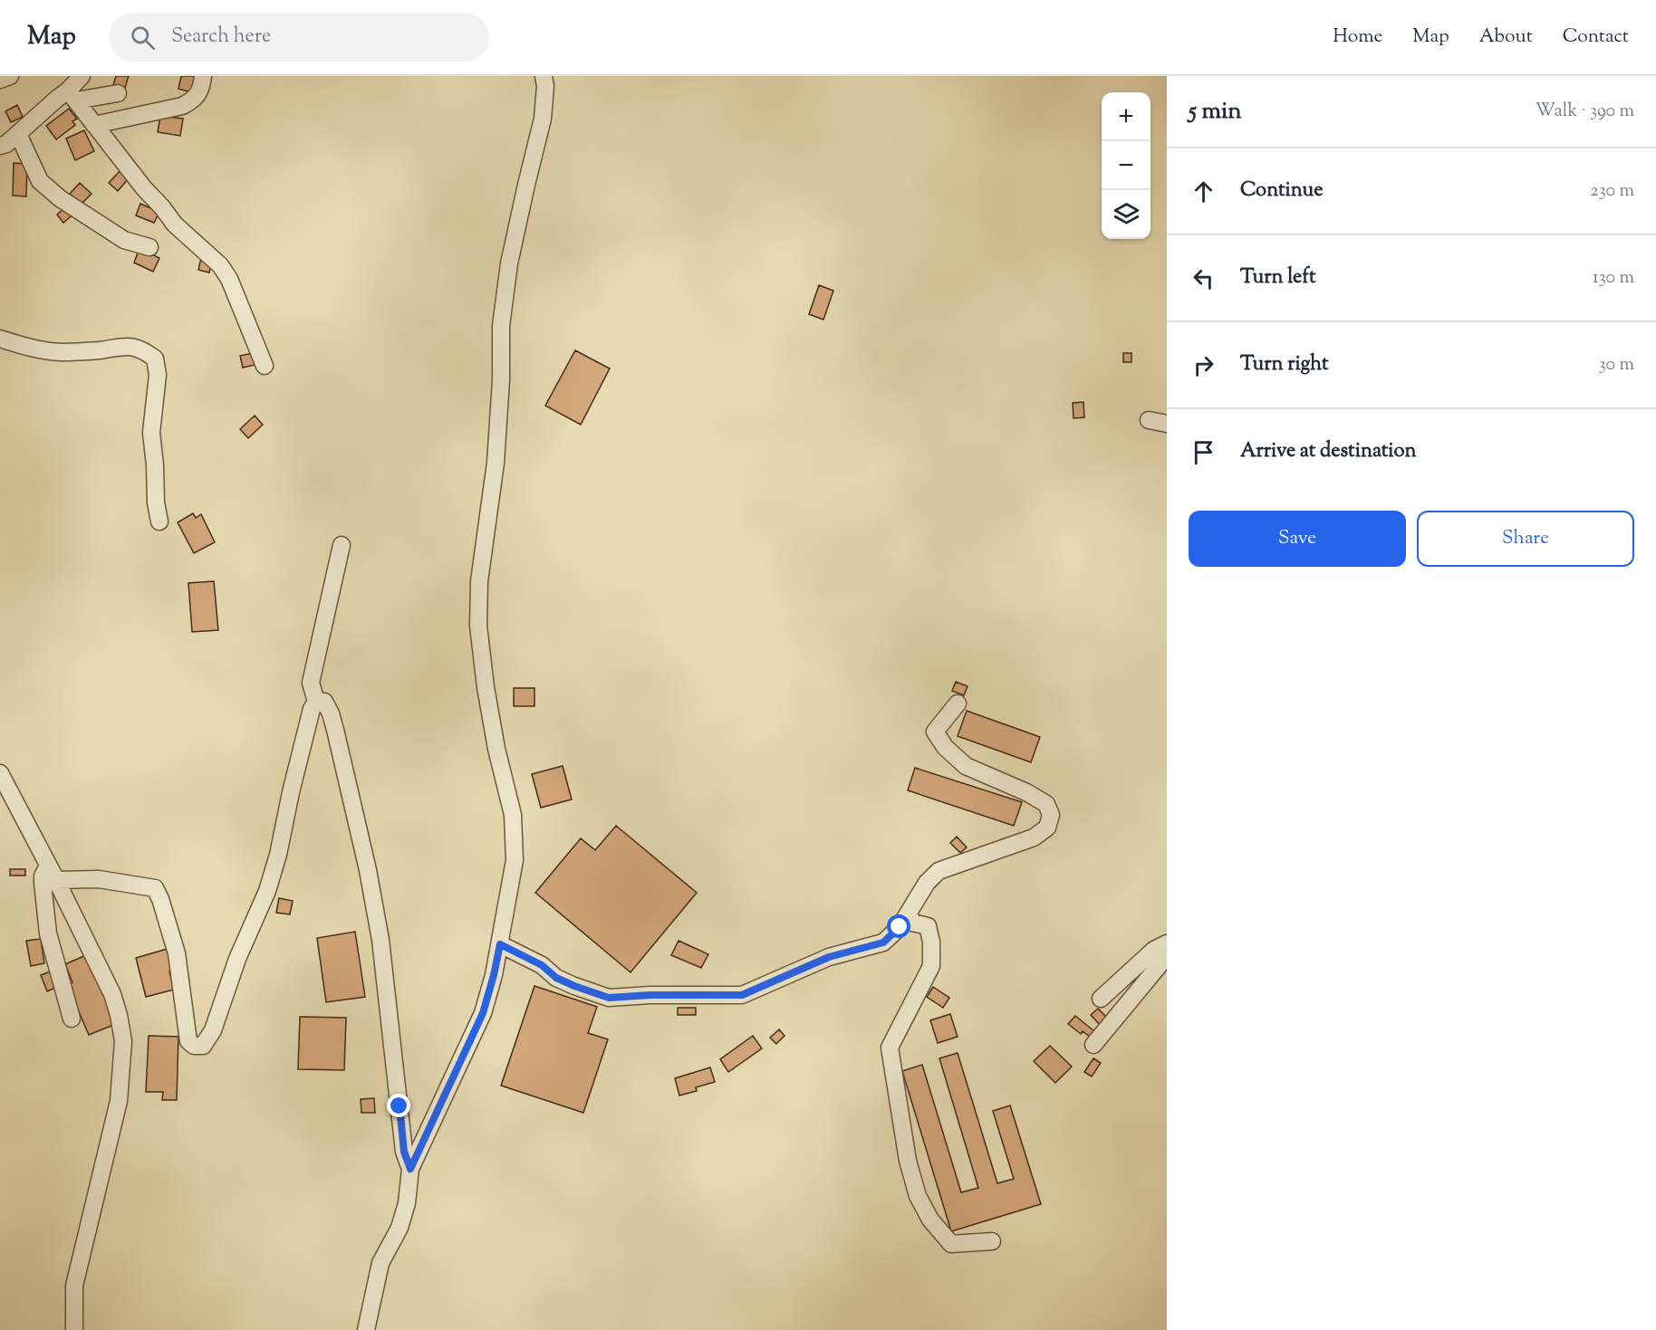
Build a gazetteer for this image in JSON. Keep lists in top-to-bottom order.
{
  "page": {
    "header": "Map",
    "search": "Search here",
    "nav": [
      "Home",
      "Map",
      "About",
      "Contact"
    ],
    "heading": ["5 min", "Walk · 390 m"],
    "map_buttons": ["+", "−"],
    "list": [
      ["Continue", "230 m"],
      ["Turn left", "130 m"],
      ["Turn right", "30 m"],
      "Arrive at destination"
    ],
    "buttons": ["Save", "Share"]
  }
}
